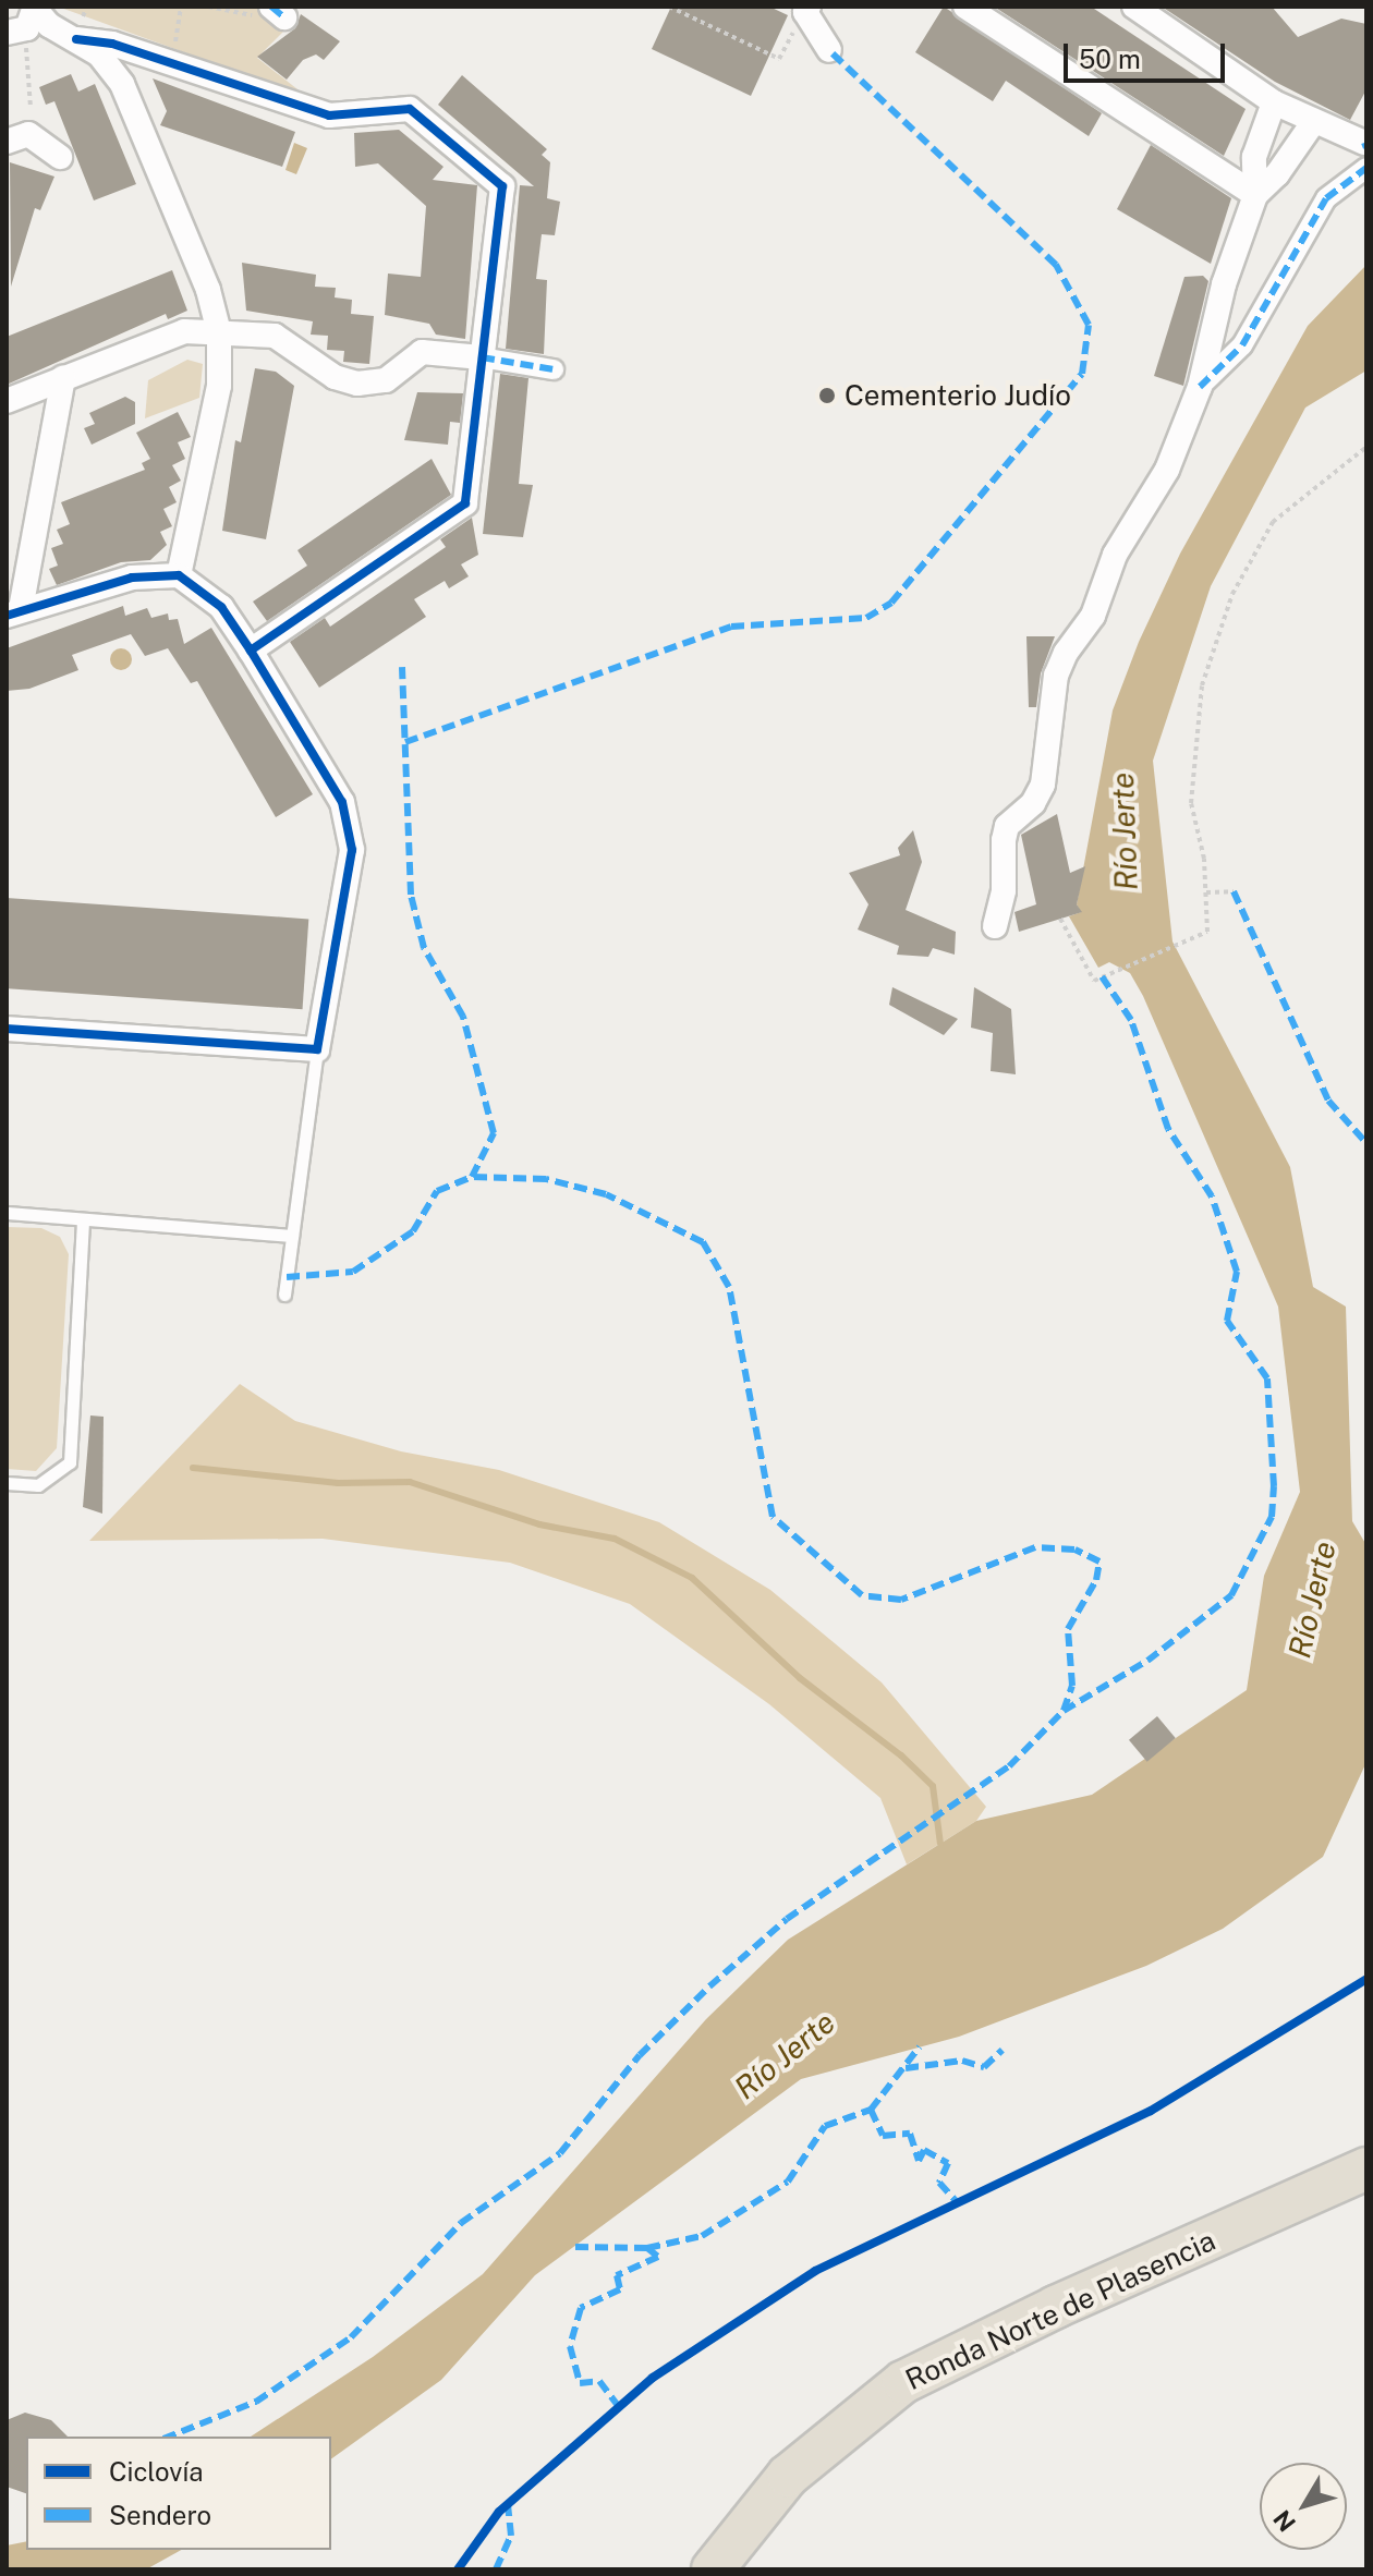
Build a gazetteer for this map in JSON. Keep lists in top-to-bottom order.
{
  "streets": {
    "highway": ["Ronda Norte de Plasencia"]
  },
  "water": ["Río Jerte"],
  "places": ["Cementerio Judío"],
  "legend": ["Ciclovía", "Sendero"],
  "scale_bar": "50 m",
  "north": "bottom left"
}
